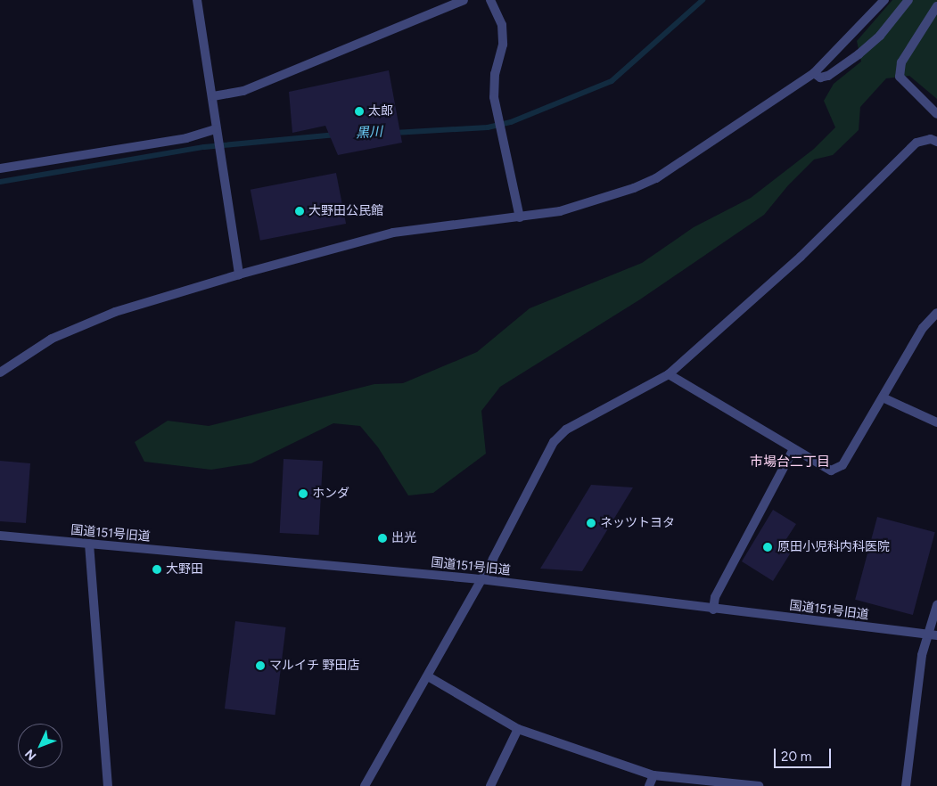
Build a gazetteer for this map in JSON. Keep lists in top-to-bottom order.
{
  "streets": {
    "street": ["国道151号旧道"]
  },
  "districts": ["市場台二丁目"],
  "water": ["黒川"],
  "places": [
    "太郎",
    "大野田公民館",
    "ホンダ",
    "ネッツトヨタ",
    "出光",
    "原田小児科内科医院",
    "大野田",
    "マルイチ 野田店"
  ],
  "scale_bar": "20 m",
  "north": "bottom left"
}
